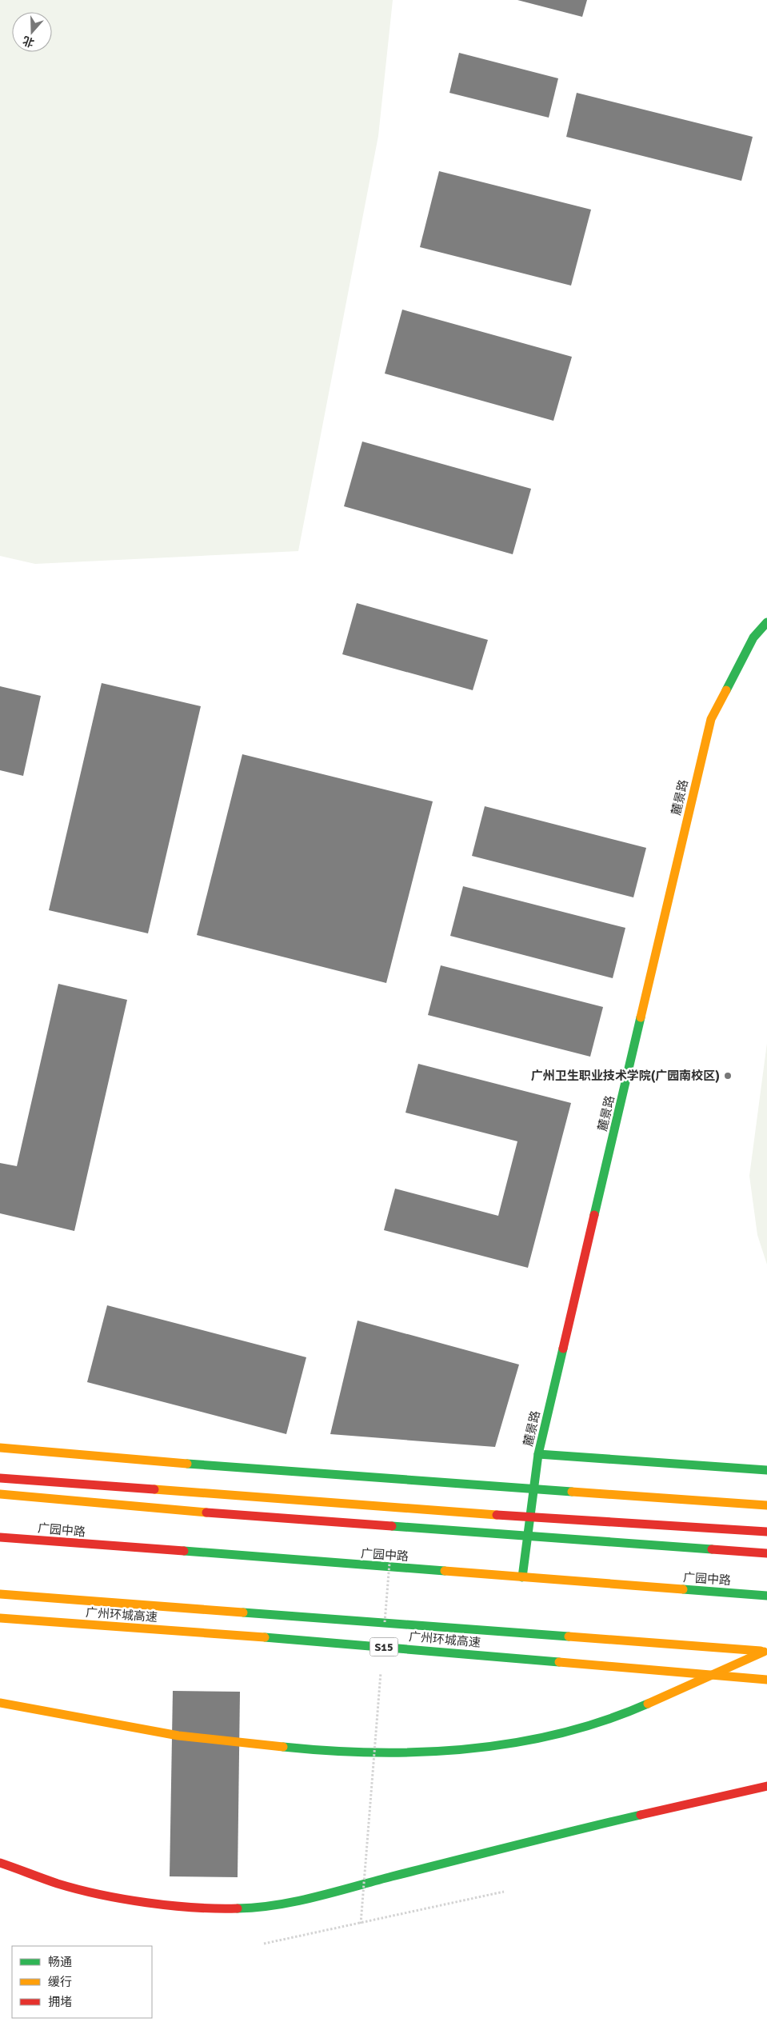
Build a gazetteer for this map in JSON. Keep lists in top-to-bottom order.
{
  "streets": {
    "main road": [
      "麓景路",
      "广园中路",
      "广州环城高速",
      "S15"
    ]
  },
  "crossings": [
    ["麓景路", "广园中路"]
  ],
  "places": ["广州卫生职业技术学院(广园南校区)"],
  "legend": ["畅通", "缓行", "拥堵"],
  "north": "bottom"
}
